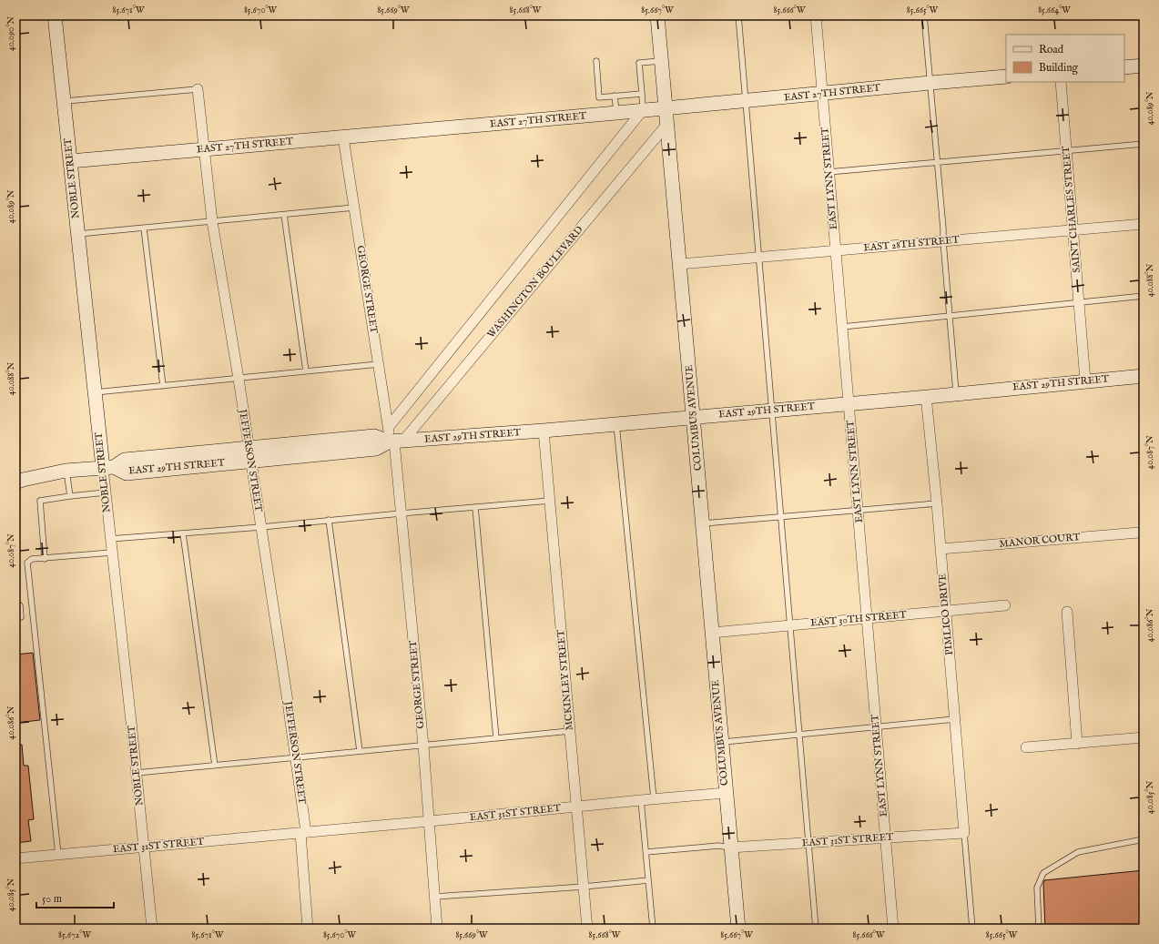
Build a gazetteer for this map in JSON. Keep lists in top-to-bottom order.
{
  "streets": {
    "street": [
      "EAST 27TH STREET",
      "NOBLE STREET",
      "EAST LYNN STREET",
      "SAINT CHARLES STREET",
      "EAST 28TH STREET",
      "WASHINGTON BOULEVARD",
      "GEORGE STREET",
      "EAST 29TH STREET",
      "COLUMBUS AVENUE",
      "JEFFERSON STREET",
      "MANOR COURT",
      "PIMLICO DRIVE",
      "EAST 30TH STREET",
      "MCKINLEY STREET",
      "EAST 31ST STREET"
    ]
  },
  "crossings": [
    ["EAST 27TH STREET", "NOBLE STREET"],
    ["EAST 27TH STREET", "EAST LYNN STREET"],
    ["EAST 27TH STREET", "GEORGE STREET"],
    ["EAST 27TH STREET", "COLUMBUS AVENUE"],
    ["EAST 27TH STREET", "JEFFERSON STREET"],
    ["NOBLE STREET", "EAST 29TH STREET"],
    ["NOBLE STREET", "EAST 31ST STREET"],
    ["EAST LYNN STREET", "EAST 28TH STREET"],
    ["EAST LYNN STREET", "EAST 29TH STREET"],
    ["EAST LYNN STREET", "EAST 30TH STREET"],
    ["EAST LYNN STREET", "EAST 31ST STREET"],
    ["SAINT CHARLES STREET", "EAST 28TH STREET"],
    ["SAINT CHARLES STREET", "EAST 29TH STREET"],
    ["EAST 28TH STREET", "COLUMBUS AVENUE"],
    ["WASHINGTON BOULEVARD", "GEORGE STREET"],
    ["WASHINGTON BOULEVARD", "EAST 29TH STREET"],
    ["WASHINGTON BOULEVARD", "COLUMBUS AVENUE"],
    ["GEORGE STREET", "EAST 29TH STREET"],
    ["GEORGE STREET", "EAST 31ST STREET"],
    ["EAST 29TH STREET", "COLUMBUS AVENUE"],
    ["EAST 29TH STREET", "JEFFERSON STREET"],
    ["EAST 29TH STREET", "PIMLICO DRIVE"],
    ["EAST 29TH STREET", "MCKINLEY STREET"],
    ["COLUMBUS AVENUE", "EAST 30TH STREET"],
    ["COLUMBUS AVENUE", "EAST 31ST STREET"],
    ["JEFFERSON STREET", "EAST 31ST STREET"],
    ["MANOR COURT", "PIMLICO DRIVE"],
    ["PIMLICO DRIVE", "EAST 30TH STREET"],
    ["PIMLICO DRIVE", "EAST 31ST STREET"],
    ["MCKINLEY STREET", "EAST 31ST STREET"]
  ],
  "legend": ["Road", "Building"],
  "scale_bar": "50 m",
  "coordinates": [
    "85.671°W",
    "85.670°W",
    "85.669°W",
    "85.668°W",
    "85.667°W",
    "85.666°W",
    "85.665°W",
    "85.664°W",
    "40.090°N",
    "40.089°N",
    "40.088°N",
    "40.087°N",
    "40.086°N",
    "40.085°N",
    "85.672°W"
  ]
}
